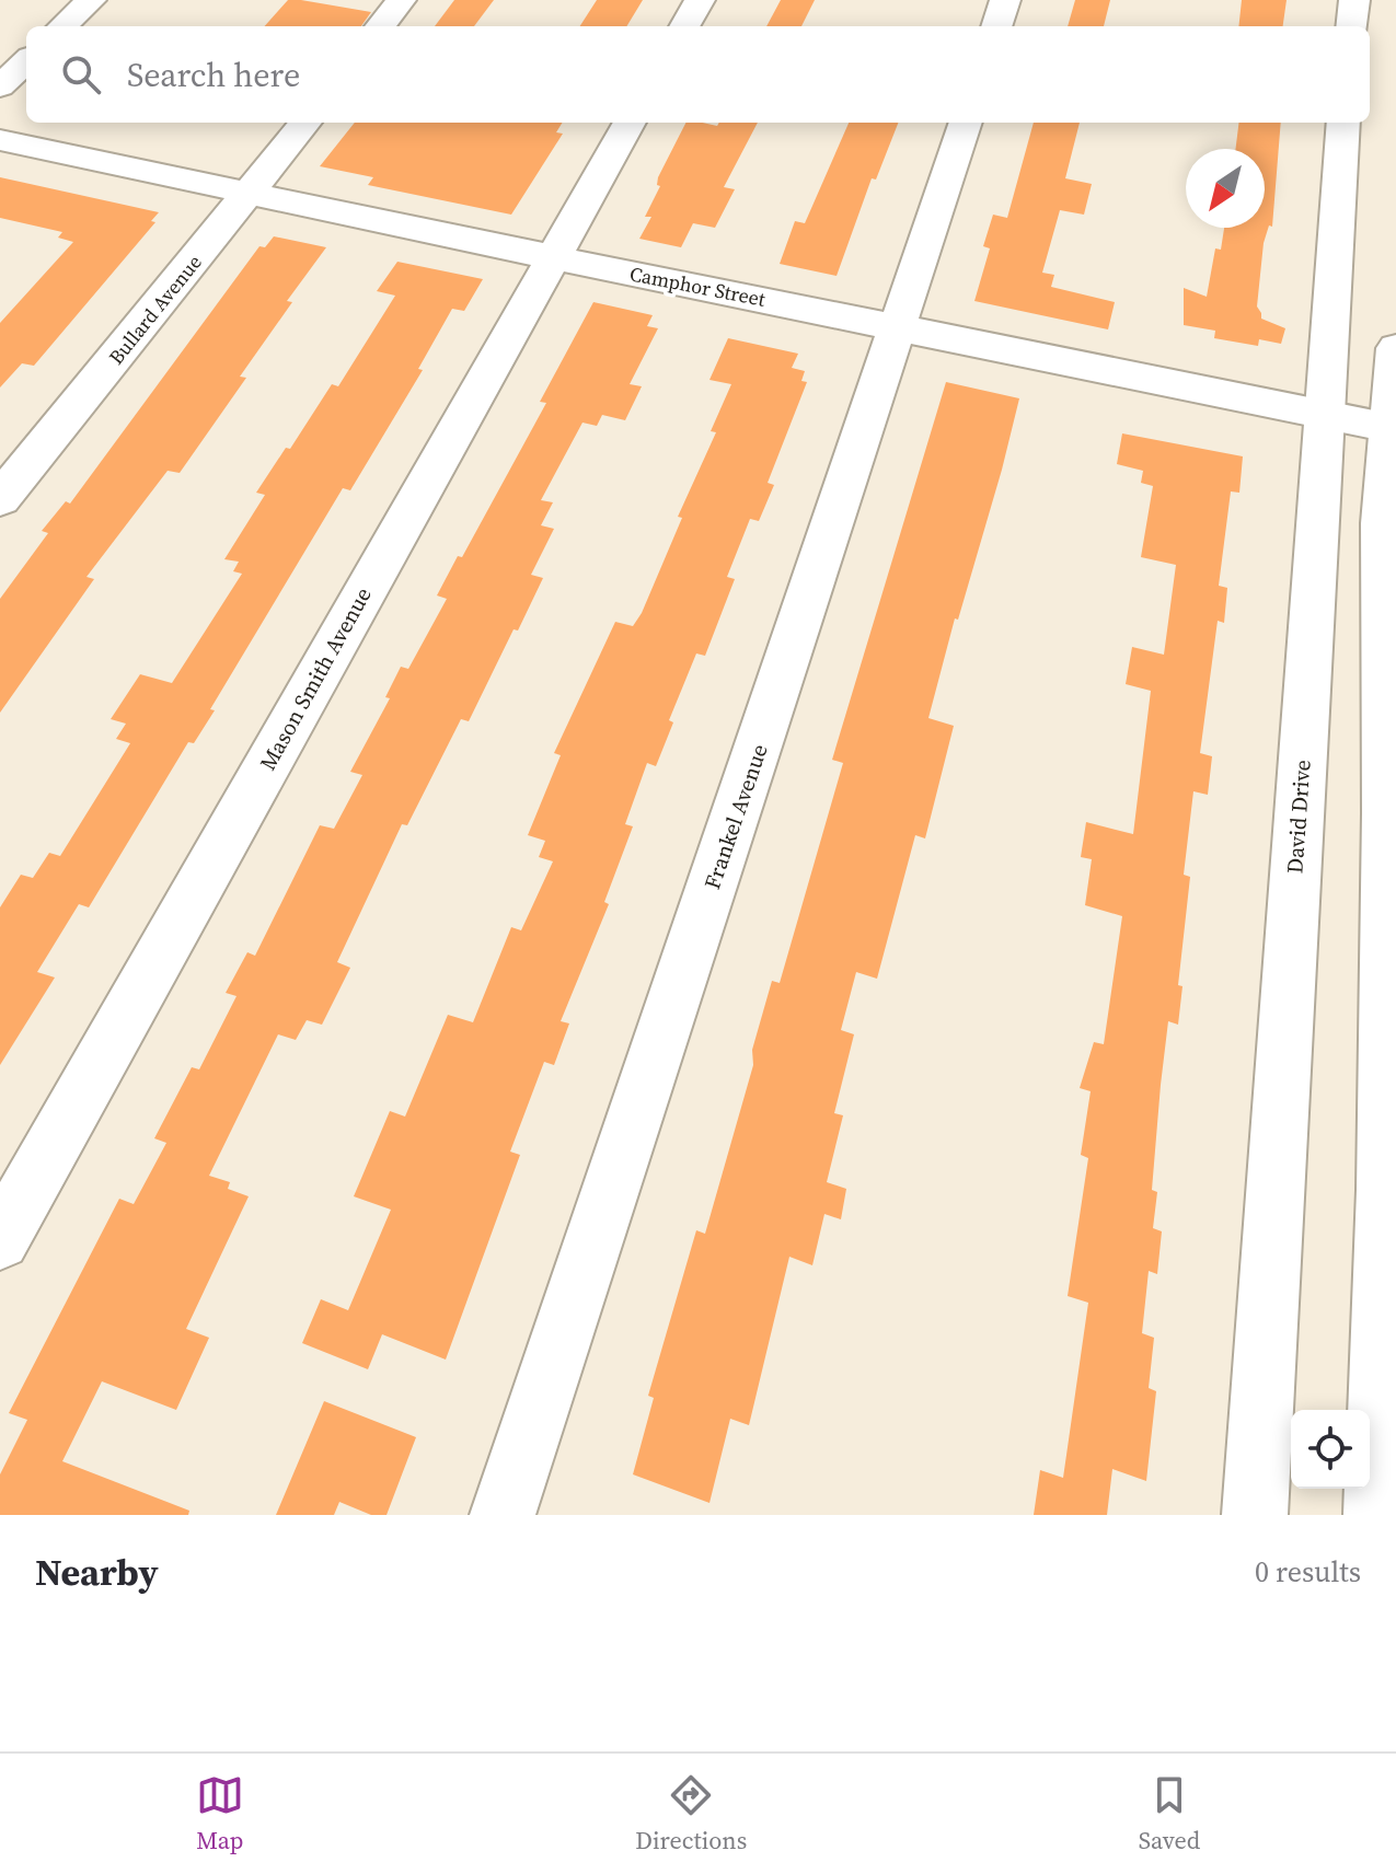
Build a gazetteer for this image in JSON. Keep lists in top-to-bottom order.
{
  "streets": {
    "street": [
      "Camphor Street",
      "Bullard Avenue",
      "Mason Smith Avenue",
      "Frankel Avenue",
      "David Drive"
    ]
  },
  "crossings": [
    ["Camphor Street", "Bullard Avenue"],
    ["Camphor Street", "Mason Smith Avenue"],
    ["Camphor Street", "Frankel Avenue"],
    ["Camphor Street", "David Drive"]
  ],
  "north": "bottom left",
  "page": {
    "search": "Search here",
    "heading": ["Nearby", "0 results"],
    "nav": ["Map", "Directions", "Saved"]
  }
}
